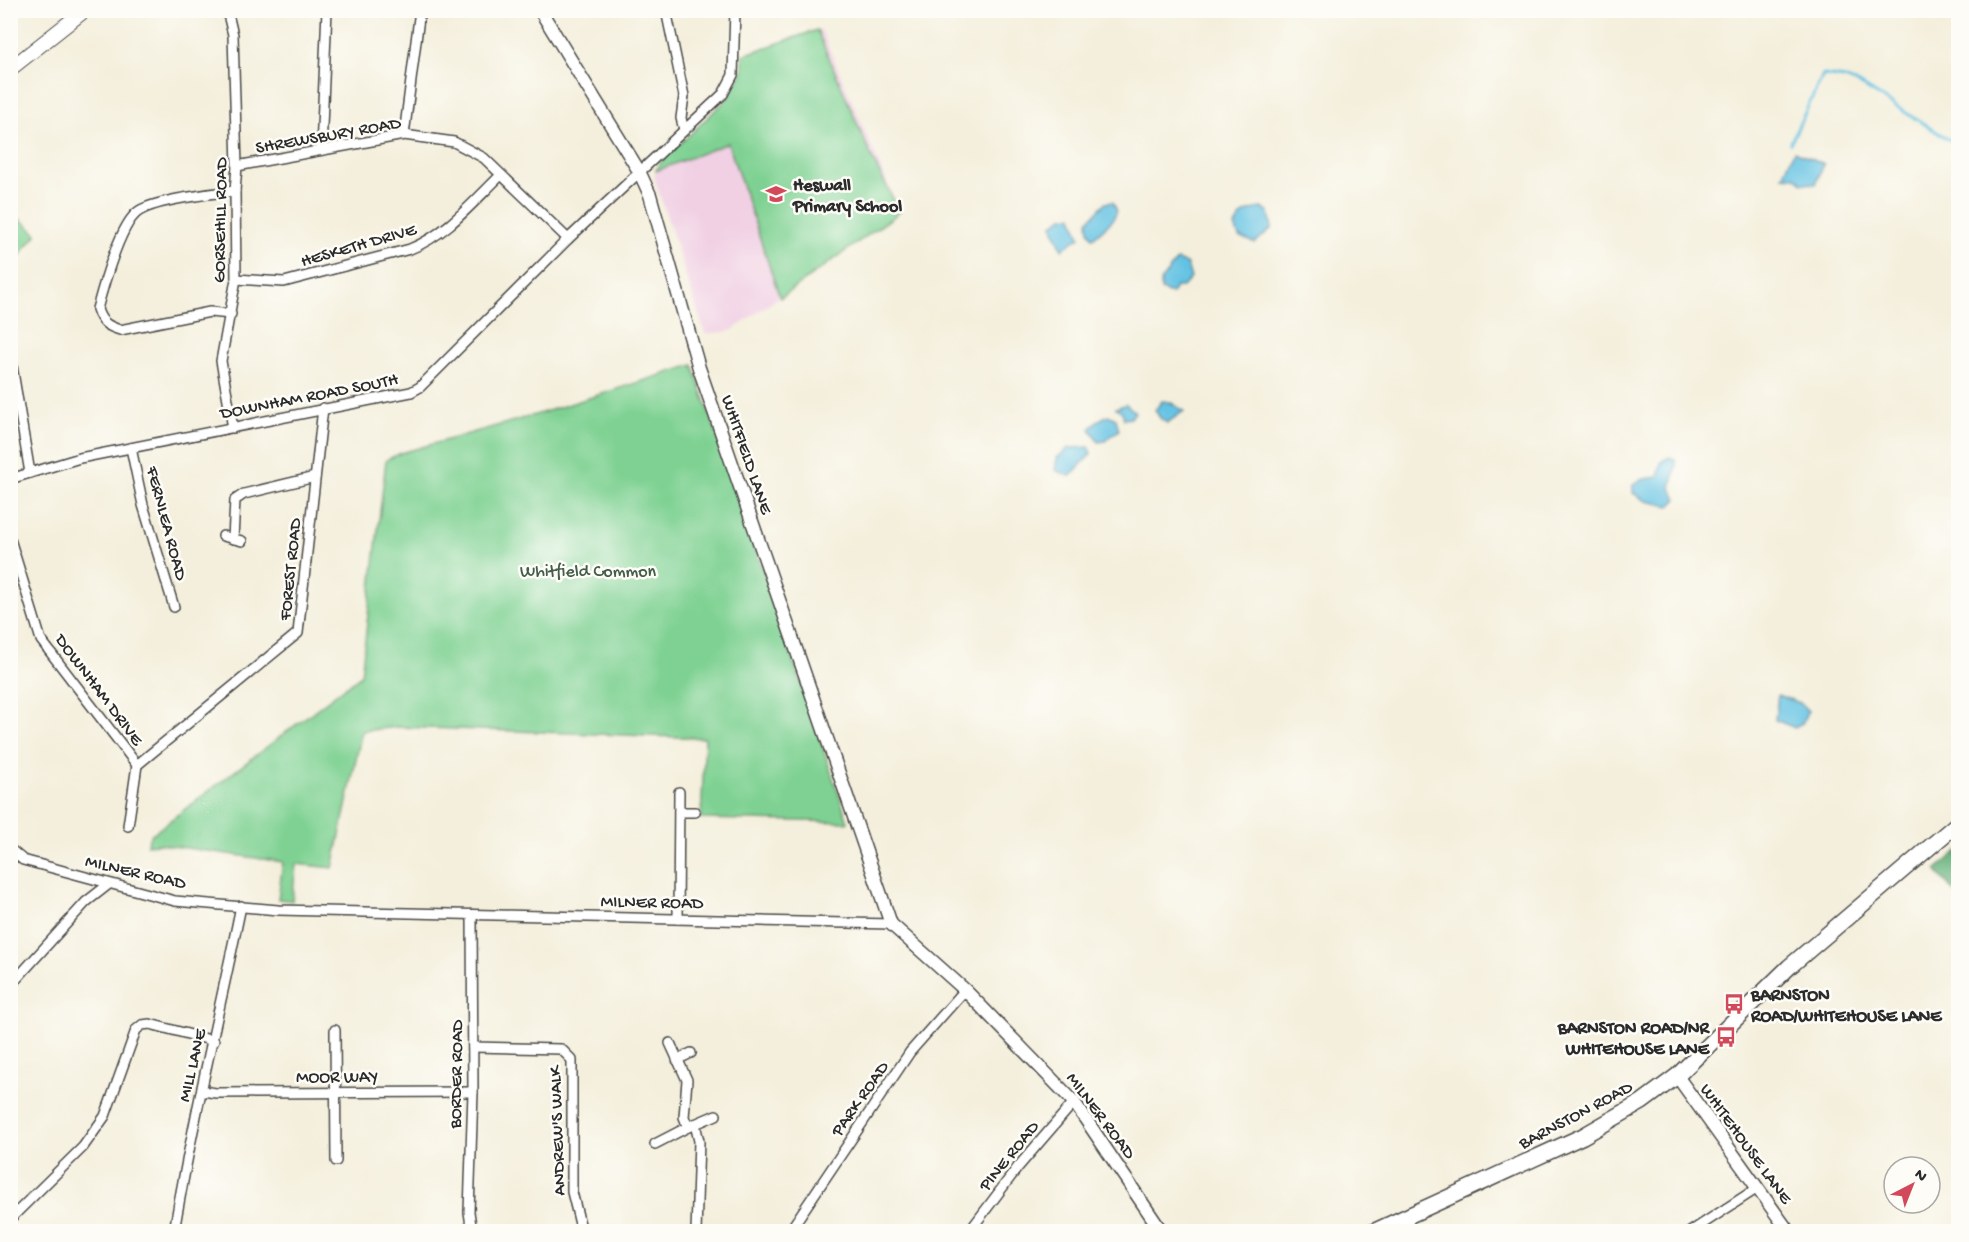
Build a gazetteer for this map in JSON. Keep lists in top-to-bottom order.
{
  "streets": {
    "main road": ["BARNSTON ROAD"],
    "street": [
      "SHREWSBURY ROAD",
      "GORSEHILL ROAD",
      "HESKETH DRIVE",
      "DOWNHAM ROAD SOUTH",
      "WHITFIELD LANE",
      "FERNLEA ROAD",
      "FOREST ROAD",
      "DOWNHAM DRIVE",
      "MILNER ROAD",
      "MILL LANE",
      "BORDER ROAD",
      "MOOR WAY",
      "PARK ROAD",
      "ANDREW'S WALK",
      "WHITEHOUSE LANE",
      "PINE ROAD"
    ]
  },
  "crossings": [
    ["SHREWSBURY ROAD", "GORSEHILL ROAD"],
    ["SHREWSBURY ROAD", "HESKETH DRIVE"],
    ["SHREWSBURY ROAD", "DOWNHAM ROAD SOUTH"],
    ["GORSEHILL ROAD", "HESKETH DRIVE"],
    ["GORSEHILL ROAD", "DOWNHAM ROAD SOUTH"],
    ["DOWNHAM ROAD SOUTH", "WHITFIELD LANE"],
    ["DOWNHAM ROAD SOUTH", "FERNLEA ROAD"],
    ["DOWNHAM ROAD SOUTH", "FOREST ROAD"],
    ["WHITFIELD LANE", "MILNER ROAD"],
    ["FOREST ROAD", "DOWNHAM DRIVE"],
    ["MILNER ROAD", "MILL LANE"],
    ["MILNER ROAD", "BORDER ROAD"],
    ["MILNER ROAD", "PARK ROAD"],
    ["MILNER ROAD", "PINE ROAD"],
    ["MILL LANE", "MOOR WAY"],
    ["BORDER ROAD", "MOOR WAY"],
    ["BORDER ROAD", "ANDREW'S WALK"],
    ["BARNSTON ROAD", "WHITEHOUSE LANE"]
  ],
  "parks": ["Whitfield Common"],
  "places": {
    "school or university": ["Heswall Primary School"],
    "bus stop": ["BARNSTON ROAD/WHITEHOUSE LANE", "BARNSTON ROAD/NR WHITEHOUSE LANE"]
  },
  "north": "top right"
}
